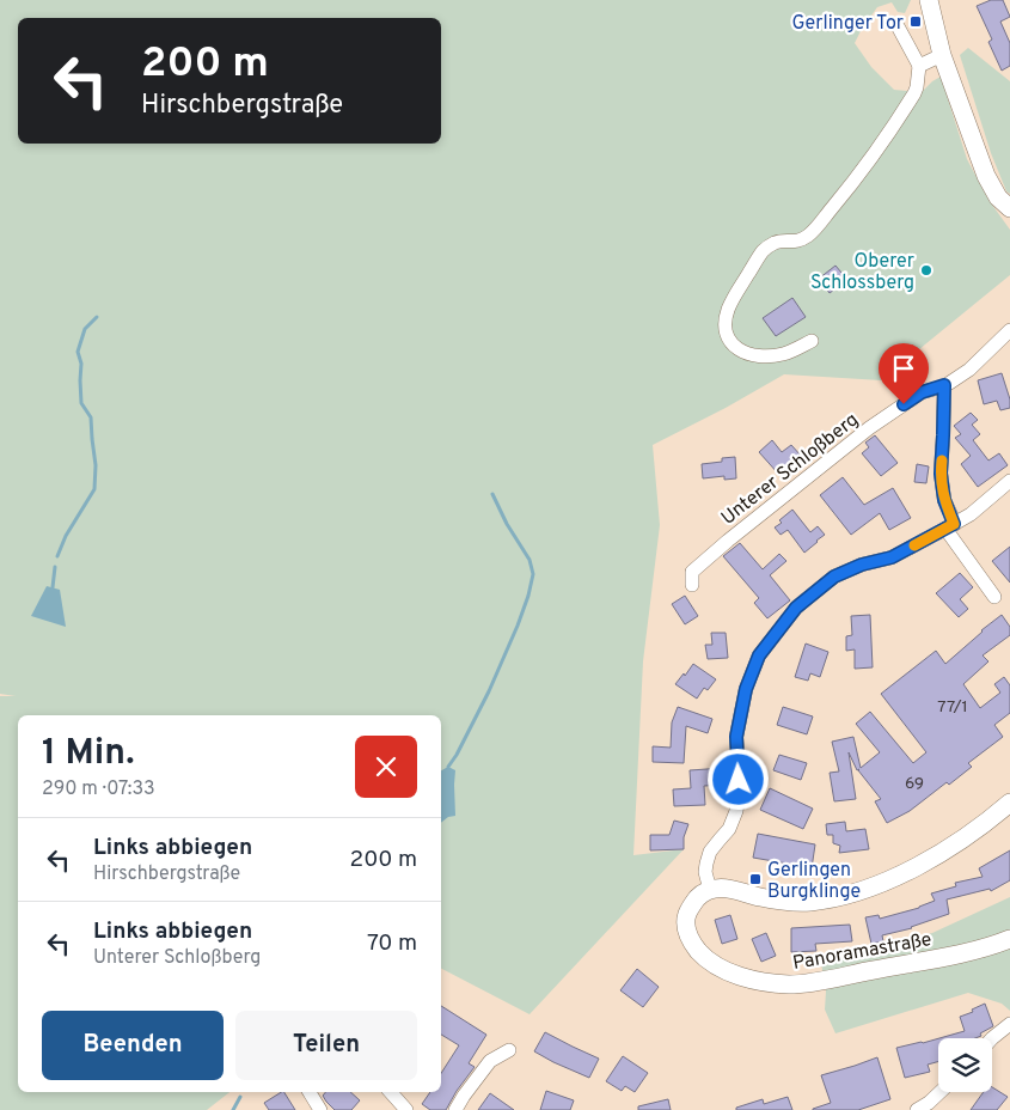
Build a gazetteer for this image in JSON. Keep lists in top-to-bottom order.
{
  "streets": {
    "main road": ["Panoramastraße"],
    "street": ["Unterer Schloßberg"]
  },
  "places": {
    "transit": ["Gerlinger Tor", "Gerlingen Burgklinge"],
    "other": ["Oberer Schlossberg"]
  },
  "house_numbers": ["77/1", "69"],
  "page": {
    "turn": ["200 m", "Hirschbergstraße"],
    "heading": ["1 Min.", "290 m · 07:33"],
    "list": [
      {
        "name": "Links abbiegen",
        "note": "Hirschbergstraße",
        "value": "200 m"
      },
      {
        "name": "Links abbiegen",
        "note": "Unterer Schloßberg",
        "value": "70 m"
      }
    ],
    "buttons": ["Beenden", "Teilen"]
  }
}
